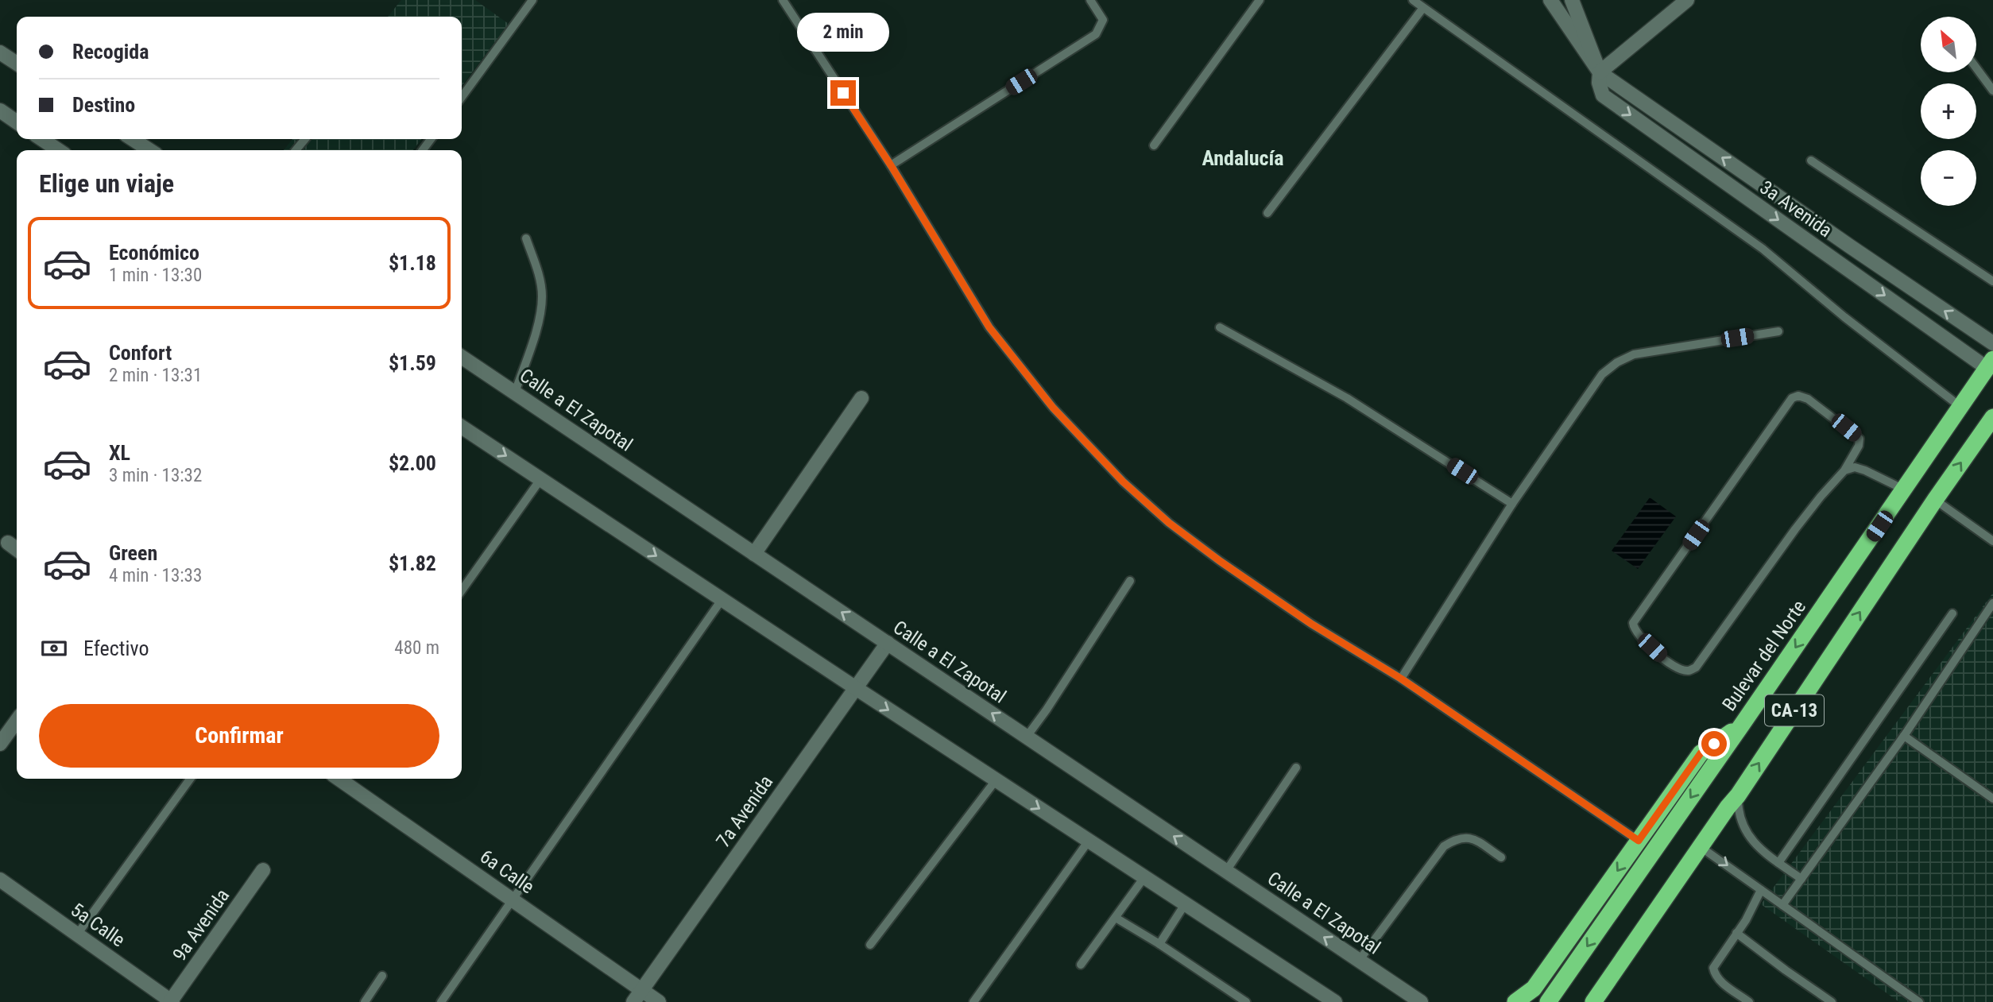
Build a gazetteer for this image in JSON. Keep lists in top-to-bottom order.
{
  "streets": {
    "highway": ["Bulevar del Norte", "CA-13"],
    "street": [
      "3a Avenida",
      "Calle a El Zapotal",
      "7a Avenida",
      "6a Calle",
      "5a Calle",
      "9a Avenida"
    ]
  },
  "crossings": [
    ["3a Avenida", "Bulevar del Norte"],
    ["Calle a El Zapotal", "7a Avenida"],
    ["7a Avenida", "6a Calle"],
    ["5a Calle", "9a Avenida"]
  ],
  "districts": ["Andalucía"],
  "north": "top left",
  "page": {
    "bubble": "2 min",
    "map_buttons": ["+", "−"],
    "banner": ["Recogida", "Destino"],
    "heading": "Elige un viaje",
    "list": [
      {
        "name": "Económico",
        "note": "1 min · 13:30",
        "value": "$1.18"
      },
      {
        "name": "Confort",
        "note": "2 min · 13:31",
        "value": "$1.59"
      },
      {
        "name": "XL",
        "note": "3 min · 13:32",
        "value": "$2.00"
      },
      {
        "name": "Green",
        "note": "4 min · 13:33",
        "value": "$1.82"
      }
    ],
    "pay": ["Efectivo", "480 m"],
    "buttons": "Confirmar"
  }
}
